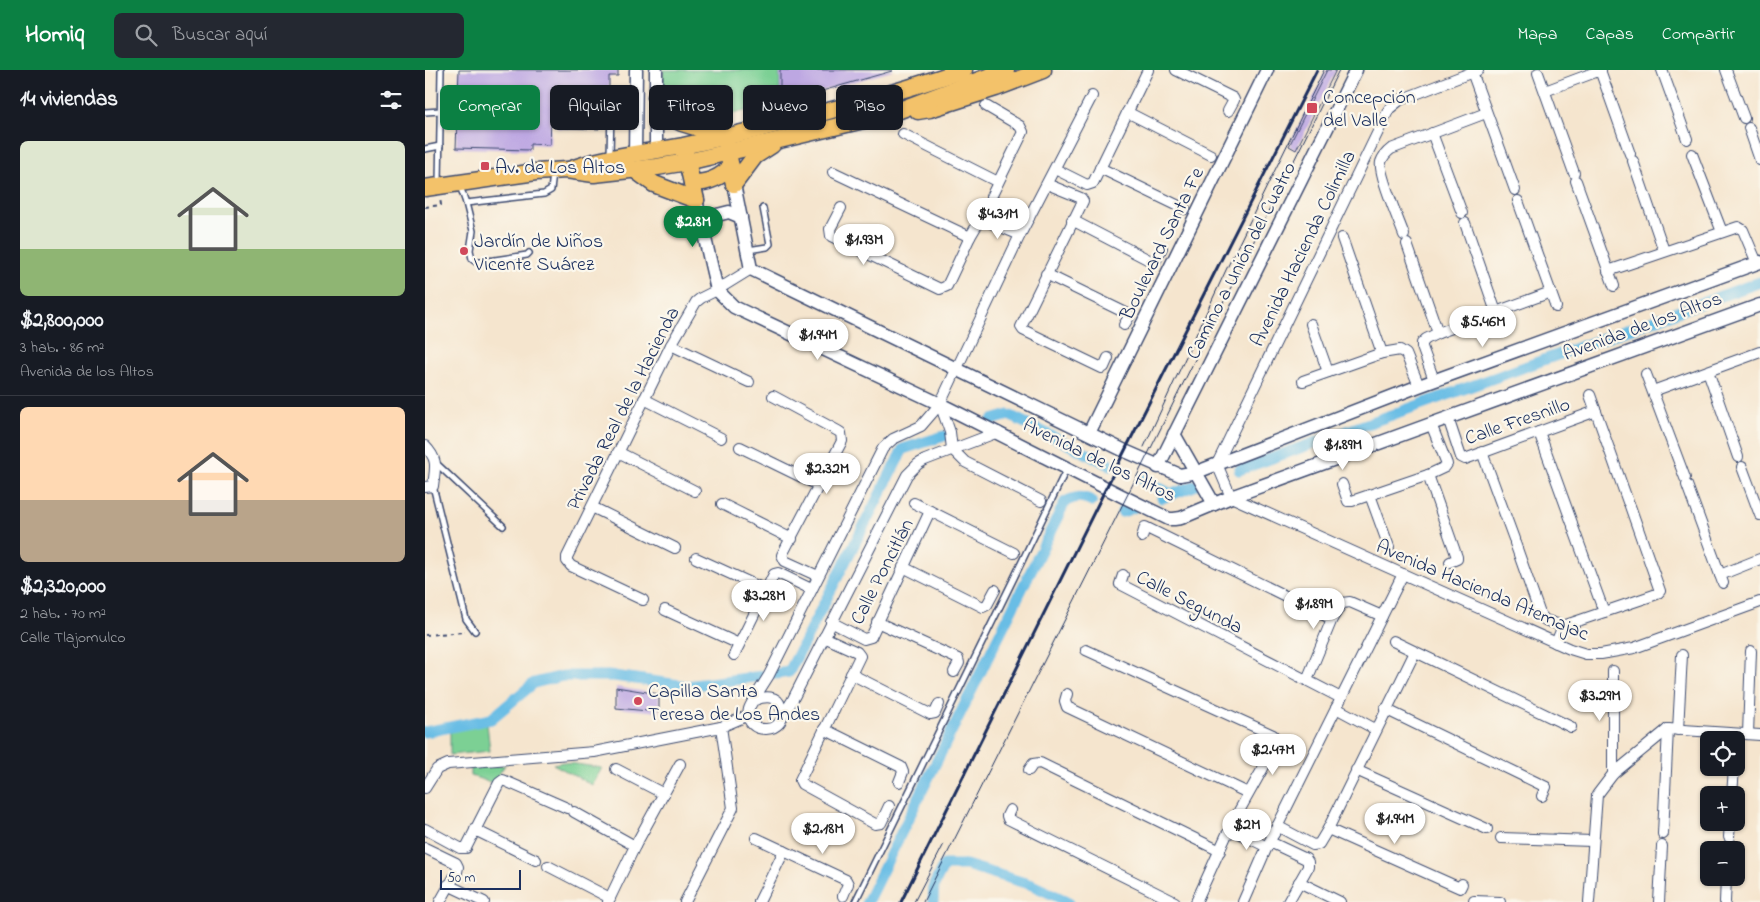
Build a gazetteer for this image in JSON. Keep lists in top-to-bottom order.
{
  "streets": {
    "street": [
      "Boulevard Santa Fe",
      "Avenida Hacienda Colimilla",
      "Camino a Unión del Cuatro",
      "Avenida de los Altos",
      "Privada Real de la Hacienda",
      "Calle Fresnillo",
      "Calle Poncitlán",
      "Avenida Hacienda Atemajac",
      "Calle Segunda"
    ]
  },
  "crossings": [
    ["Boulevard Santa Fe", "Avenida de los Altos"],
    ["Avenida Hacienda Colimilla", "Avenida de los Altos"],
    ["Camino a Unión del Cuatro", "Avenida de los Altos"],
    ["Avenida de los Altos", "Privada Real de la Hacienda"],
    ["Avenida de los Altos", "Calle Fresnillo"],
    ["Avenida de los Altos", "Avenida Hacienda Atemajac"]
  ],
  "places": {
    "transit": ["Concepción del Valle", "Av. de Los Altos"],
    "other": ["Jardín de Niños Vicente Suárez", "Capilla Santa Teresa de Los Andes"]
  },
  "scale_bar": "50 m",
  "page": {
    "header": "Homiq",
    "search": "Buscar aquí",
    "nav": ["Mapa", "Capas", "Compartir"],
    "heading": "14 viviendas",
    "chip": [
      "Comprar",
      "Alquilar",
      "Filtros",
      "Nuevo",
      "Piso"
    ],
    "list": [
      {
        "name": "$2,800,000",
        "note": "3 hab. · 86 m² · Avenida de los Altos"
      },
      {
        "name": "$2,320,000",
        "note": "2 hab. · 70 m² · Calle Tlajomulco"
      }
    ],
    "price": [
      "$4.31M",
      "$2.8M",
      "$1.93M",
      "$5.46M",
      "$1.94M",
      "$1.89M",
      "$2.32M",
      "$3.28M",
      "$1.89M",
      "$3.29M",
      "$2.47M",
      "$1.94M",
      "$2M",
      "$2.18M"
    ],
    "map_buttons": ["+", "−"],
    "scale": "50 m"
  }
}
